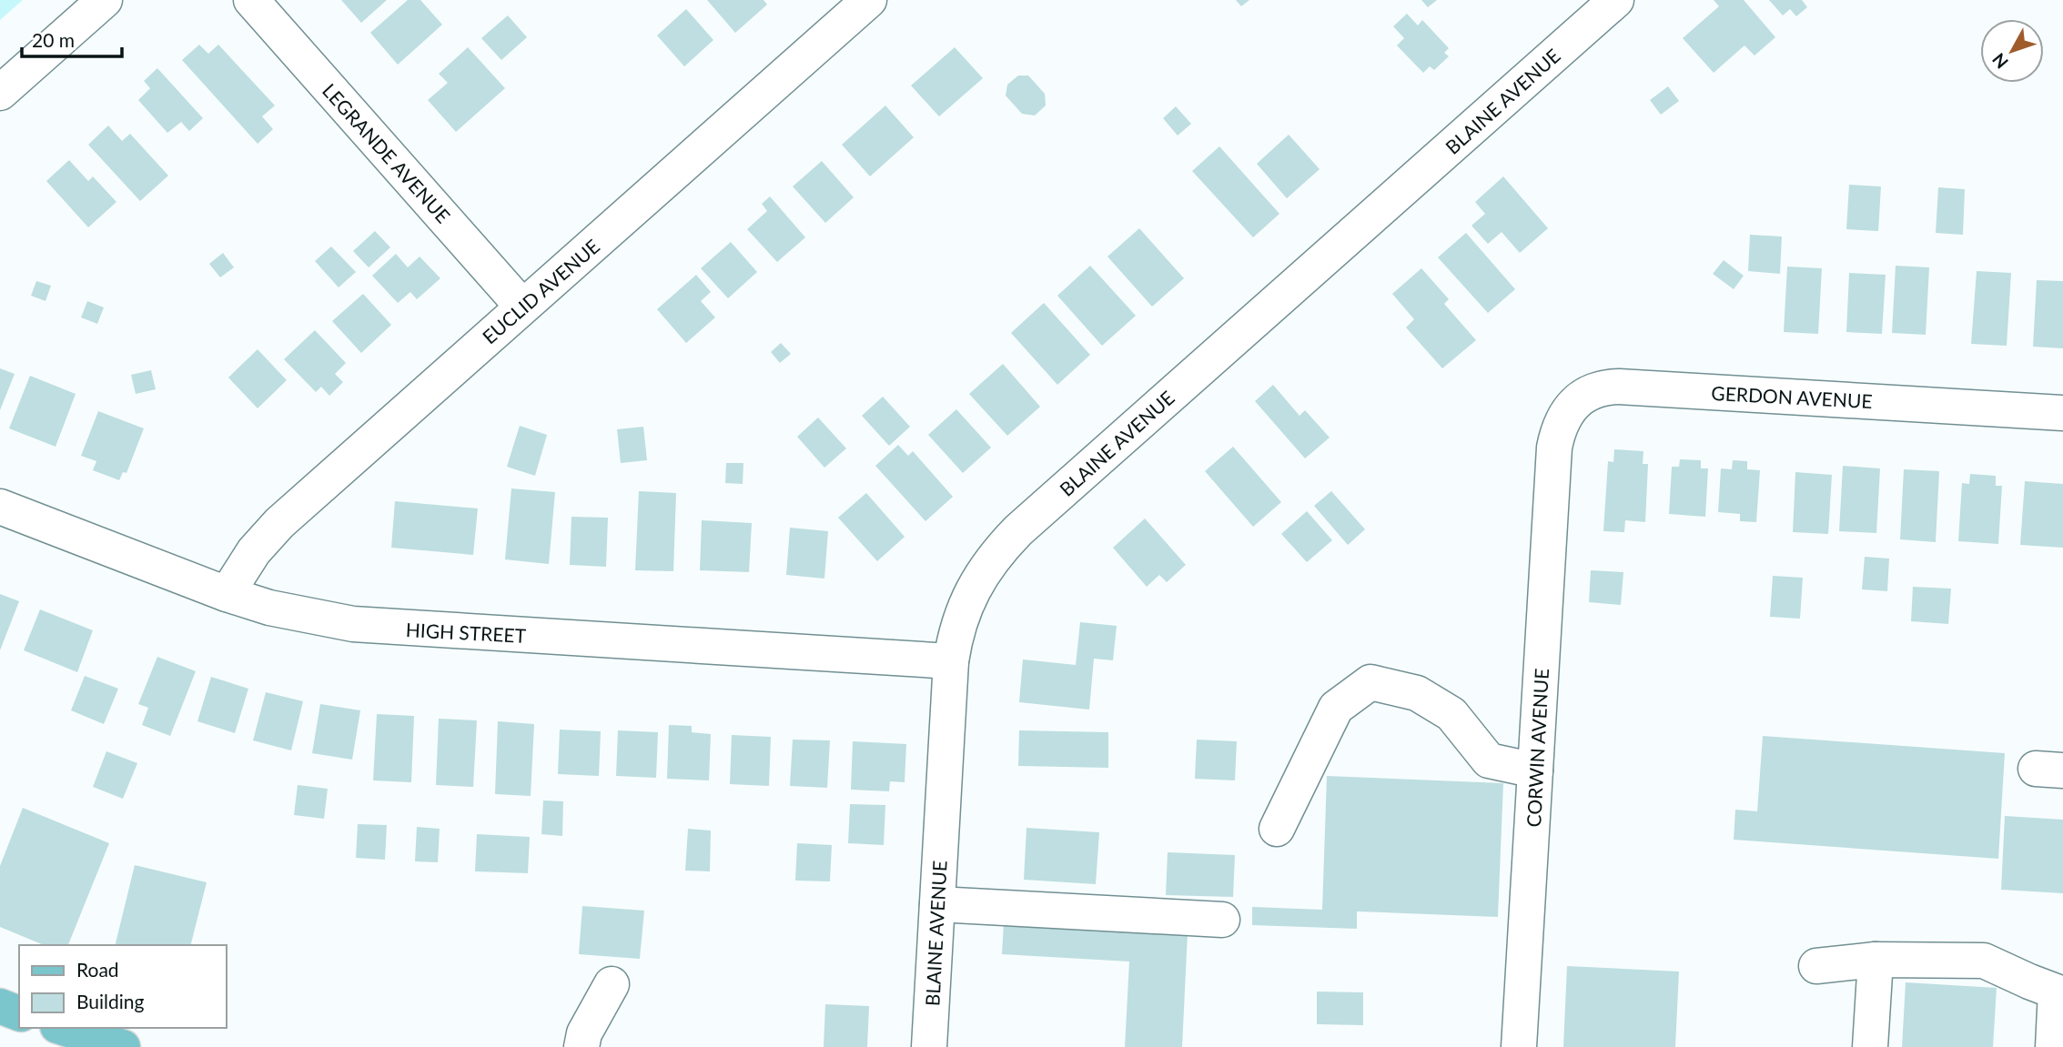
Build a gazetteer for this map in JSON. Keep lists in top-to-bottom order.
{
  "streets": {
    "street": [
      "BLAINE AVENUE",
      "LEGRANDE AVENUE",
      "EUCLID AVENUE",
      "GERDON AVENUE",
      "HIGH STREET",
      "CORWIN AVENUE"
    ]
  },
  "crossings": [
    ["BLAINE AVENUE", "HIGH STREET"],
    ["LEGRANDE AVENUE", "EUCLID AVENUE"],
    ["EUCLID AVENUE", "HIGH STREET"],
    ["GERDON AVENUE", "CORWIN AVENUE"]
  ],
  "legend": ["Road", "Building"],
  "scale_bar": "20 m",
  "north": "bottom left"
}
